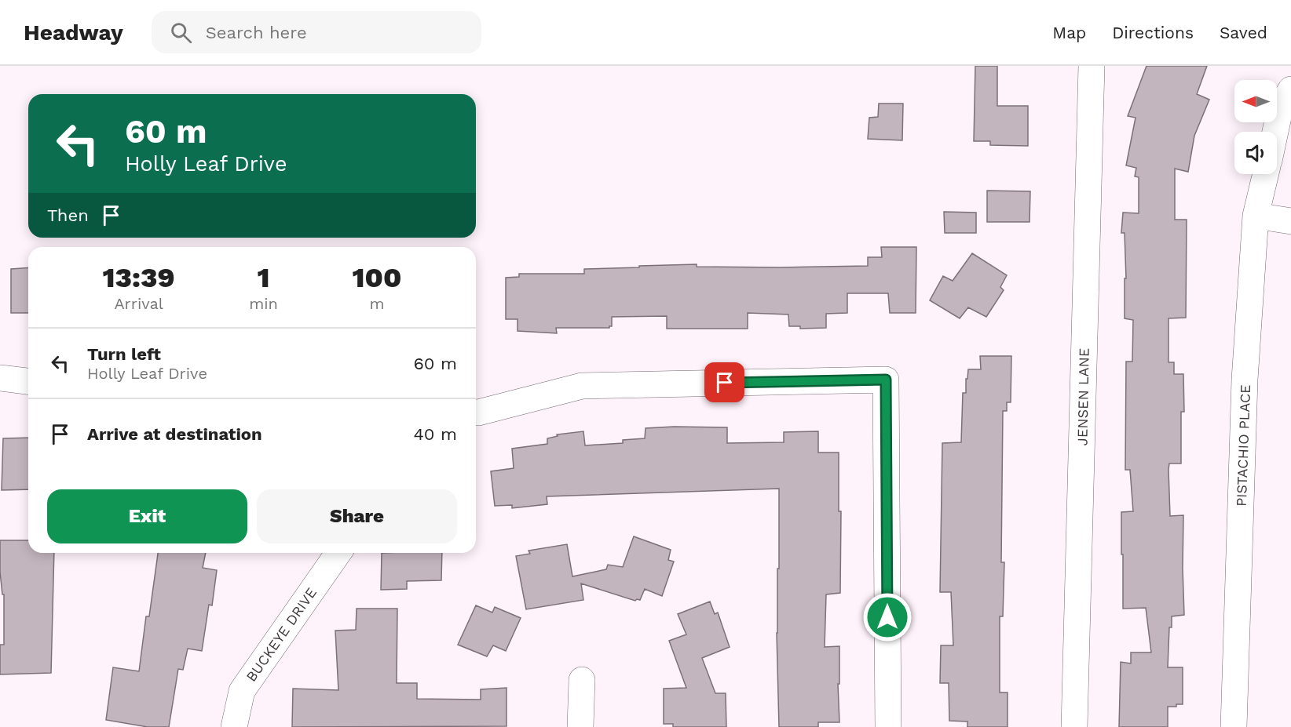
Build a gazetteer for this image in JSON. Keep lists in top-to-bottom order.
{
  "streets": {
    "street": ["JENSEN LANE", "PISTACHIO PLACE", "BUCKEYE DRIVE"]
  },
  "north": "left",
  "page": {
    "header": "Headway",
    "search": "Search here",
    "nav": ["Map", "Directions", "Saved"],
    "turn": ["60 m", "Holly Leaf Drive"],
    "then": "Then",
    "eta": [
      "13:39",
      "Arrival",
      "1",
      "min",
      "100",
      "m"
    ],
    "list": [
      {
        "name": "Turn left",
        "note": "Holly Leaf Drive",
        "value": "60 m"
      },
      {
        "name": "Arrive at destination",
        "value": "40 m"
      }
    ],
    "buttons": ["Exit", "Share"]
  }
}
